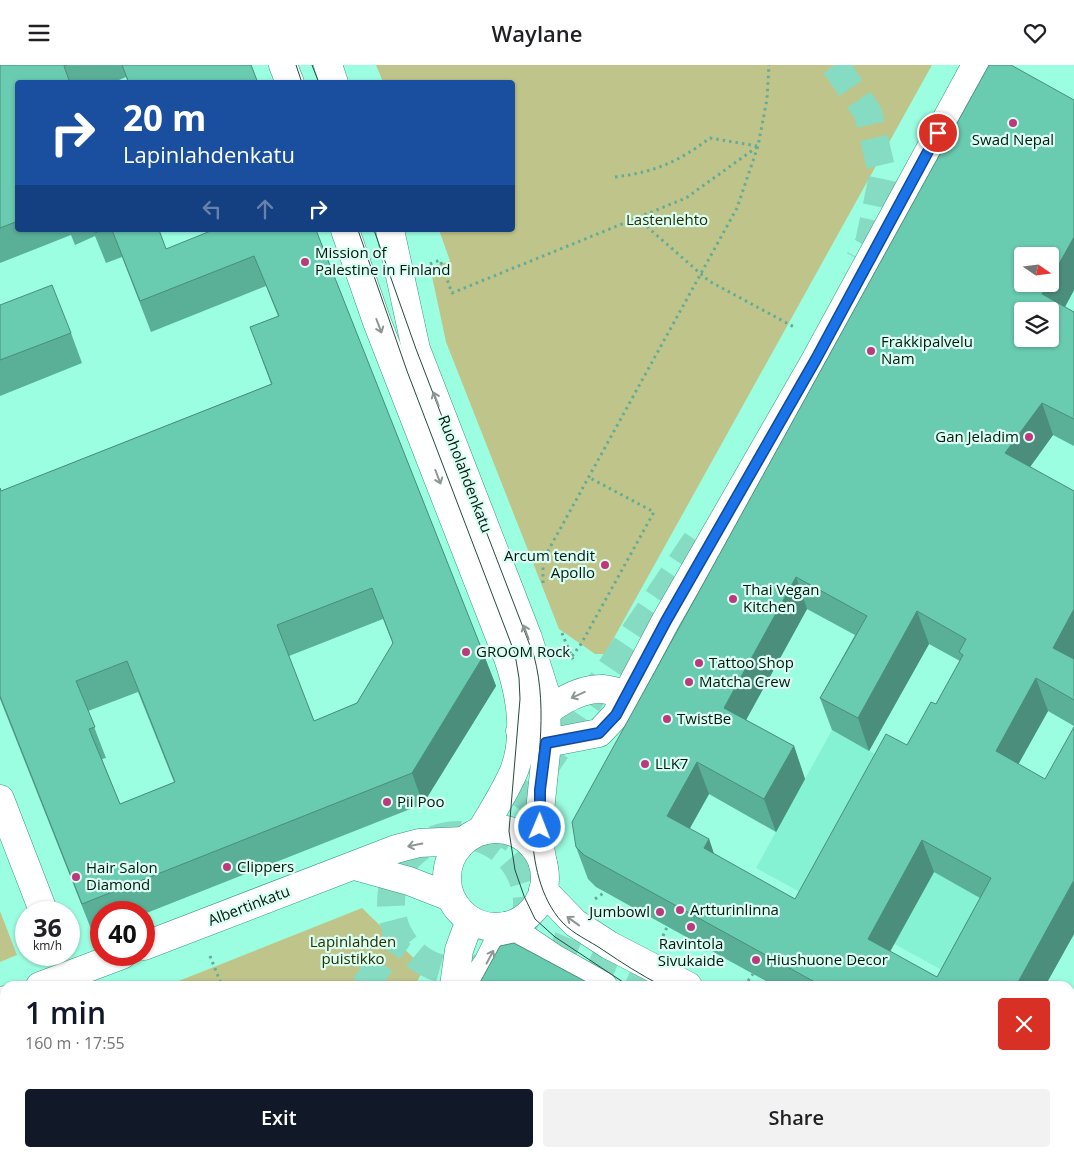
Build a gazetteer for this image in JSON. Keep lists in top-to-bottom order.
{
  "streets": {
    "street": ["Ruoholahdenkatu", "Albertinkatu"]
  },
  "crossings": [
    ["Ruoholahdenkatu", "Albertinkatu"]
  ],
  "one_way": ["Albertinkatu"],
  "parks": ["Lastenlehto", "Lapinlahden puistikko"],
  "places": [
    "Swad Nepal",
    "Mission of Palestine in Finland",
    "Frakkipalvelu Nam",
    "Gan Jeladim",
    "Arcum tendit Apollo",
    "Thai Vegan Kitchen",
    "GROOM Rock",
    "Tattoo Shop",
    "Matcha Crew",
    "TwistBe",
    "LLK7",
    "Pii Poo",
    "Clippers",
    "Hair Salon Diamond",
    "Artturinlinna",
    "Jumbowl",
    "Ravintola Sivukaide",
    "Hiushuone Decor"
  ],
  "north": "right",
  "page": {
    "header": "Waylane",
    "turn": ["20 m", "Lapinlahdenkatu"],
    "speed": "36 km/h",
    "limit": "40",
    "heading": ["1 min", "160 m · 17:55"],
    "buttons": ["Exit", "Share"]
  }
}
